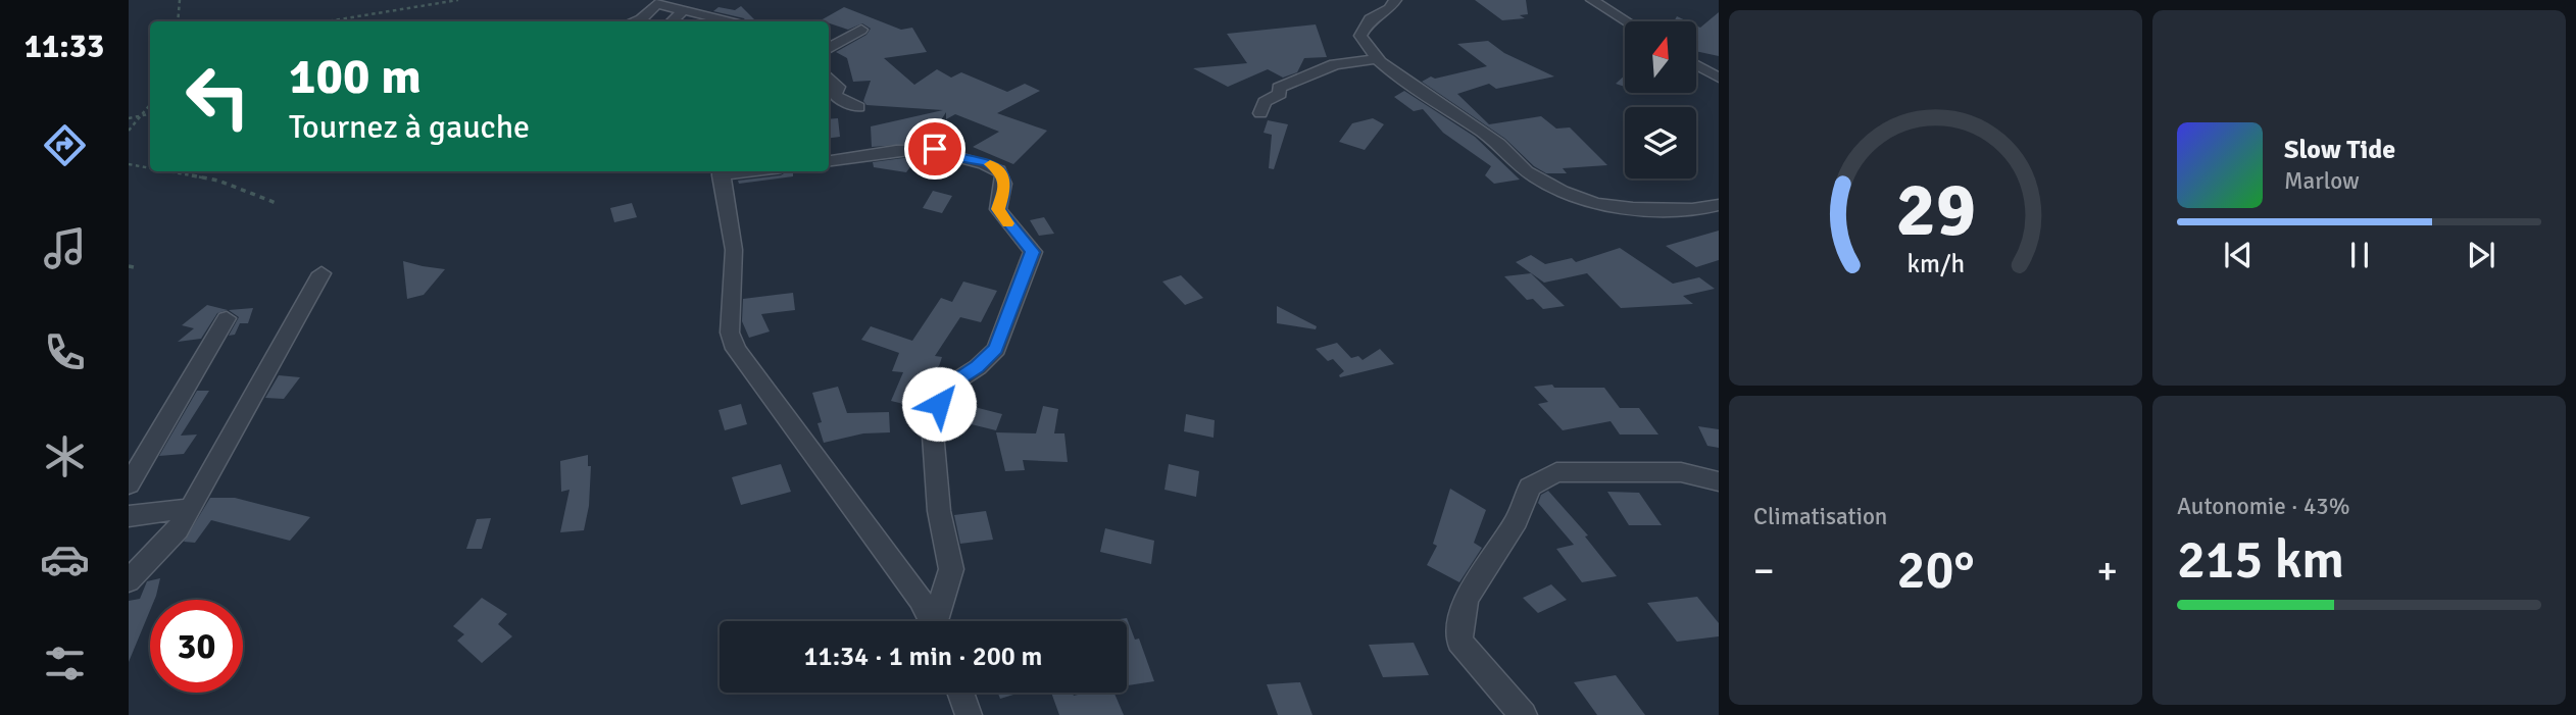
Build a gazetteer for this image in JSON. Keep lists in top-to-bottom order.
{
  "north": "top",
  "page": {
    "tabs": "11:33",
    "turn": ["100 m", "Tournez à gauche"],
    "song": ["Slow Tide", "Marlow"],
    "tile": [
      "Climatisation",
      ["Autonomie · 43%", "215 km"]
    ],
    "heat": ["−", "20°", "+"],
    "limit": "30",
    "trip": "11:34 · 1 min · 200 m",
    "gauge": ["29", "km/h"]
  }
}
